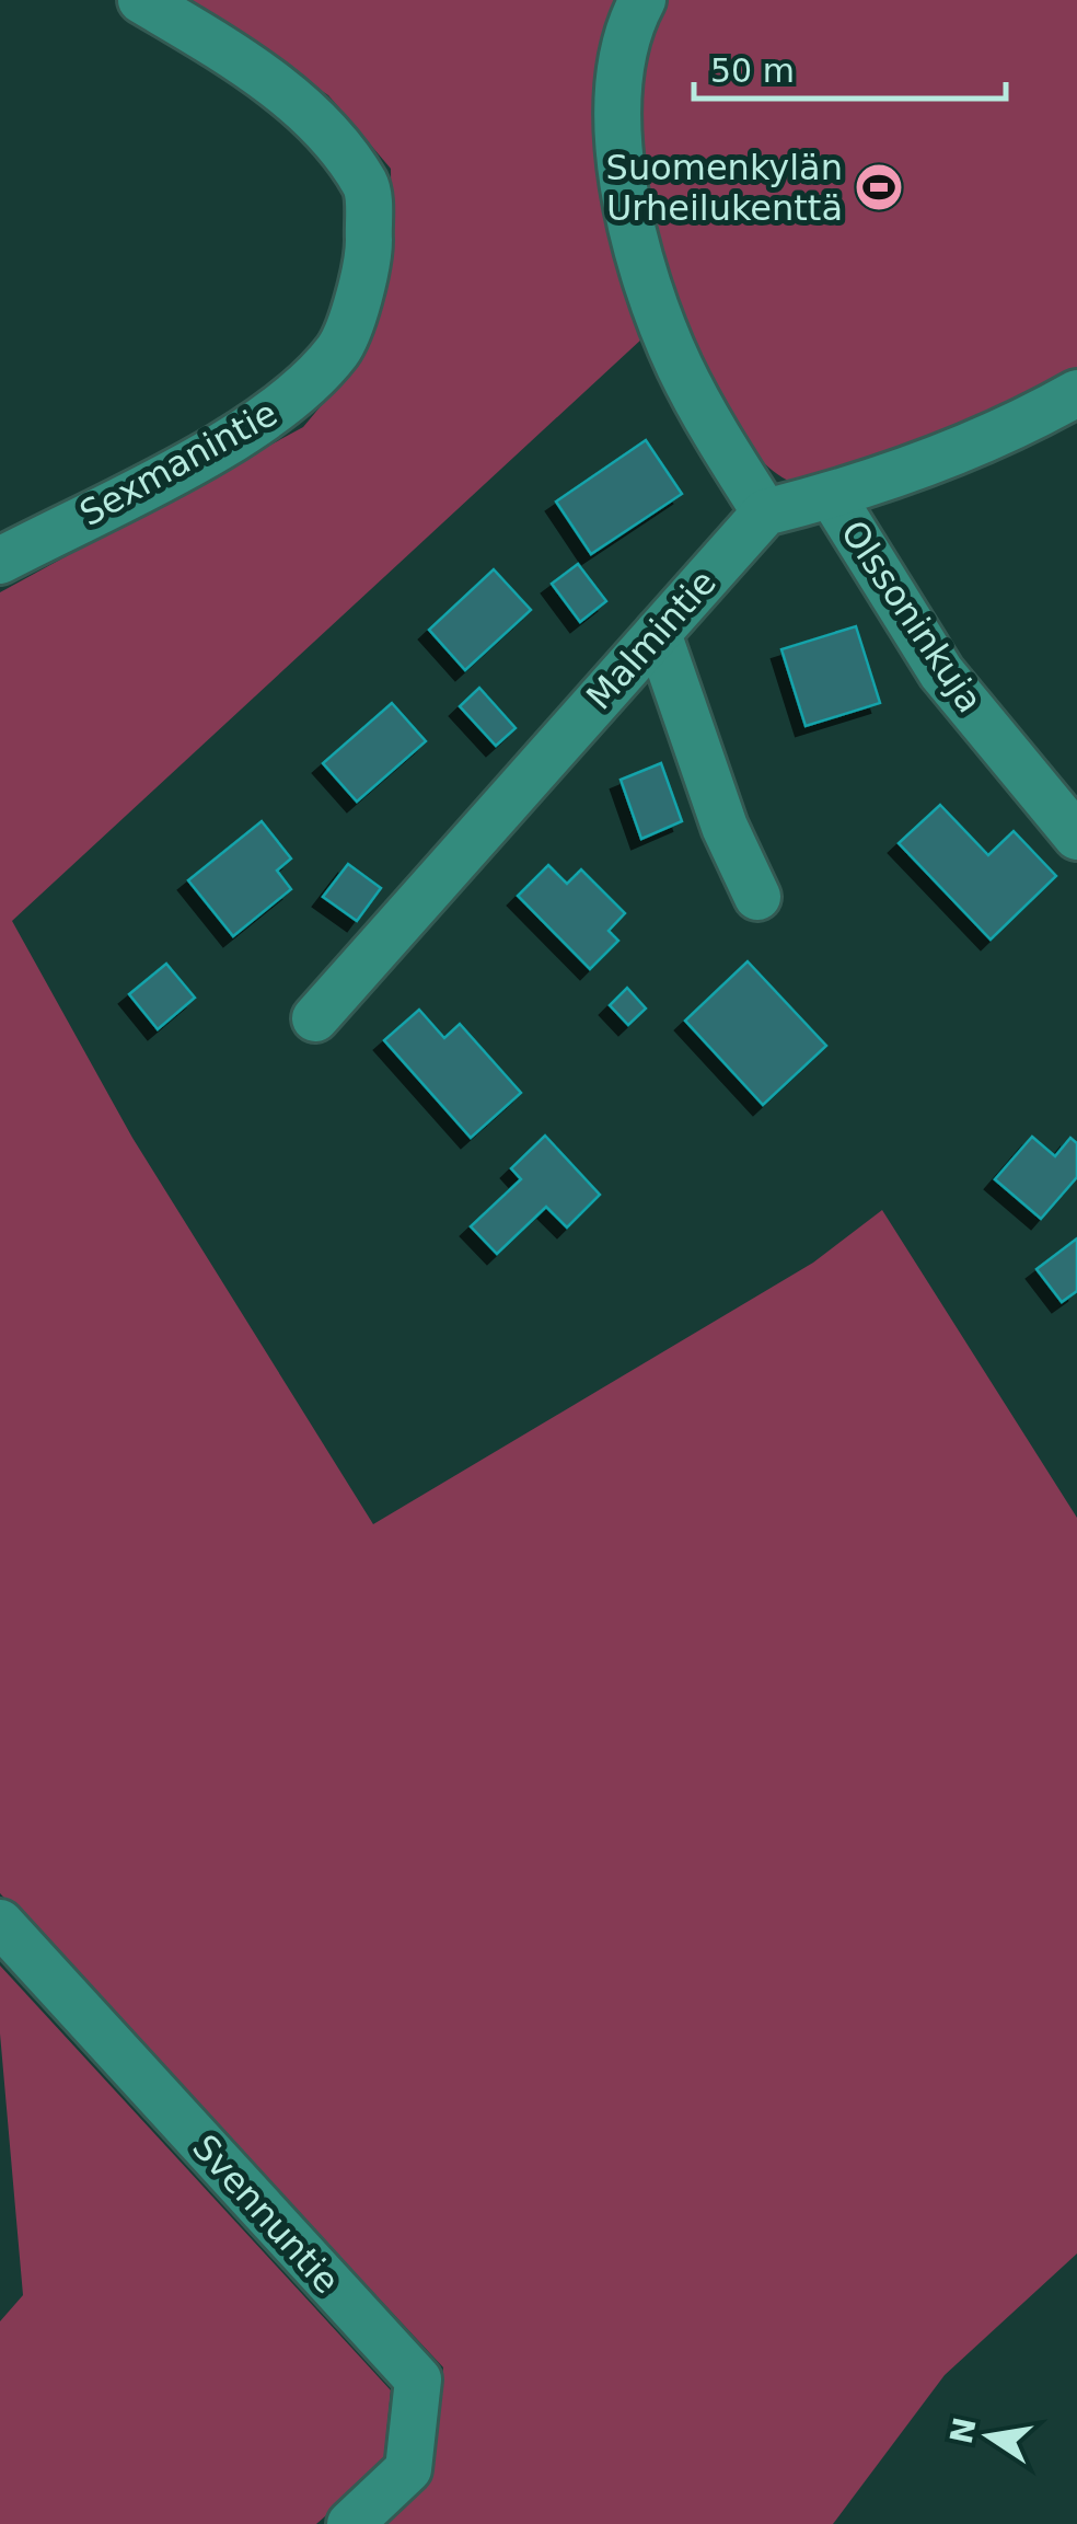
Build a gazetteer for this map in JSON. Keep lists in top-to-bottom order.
{
  "streets": {
    "street": [
      "Sexmanintie",
      "Olssoninkuja",
      "Malmintie",
      "Svennuntie"
    ]
  },
  "places": {
    "sports": ["Suomenkylän Urheilukenttä"]
  },
  "scale_bar": "50 m",
  "north": "left"
}
